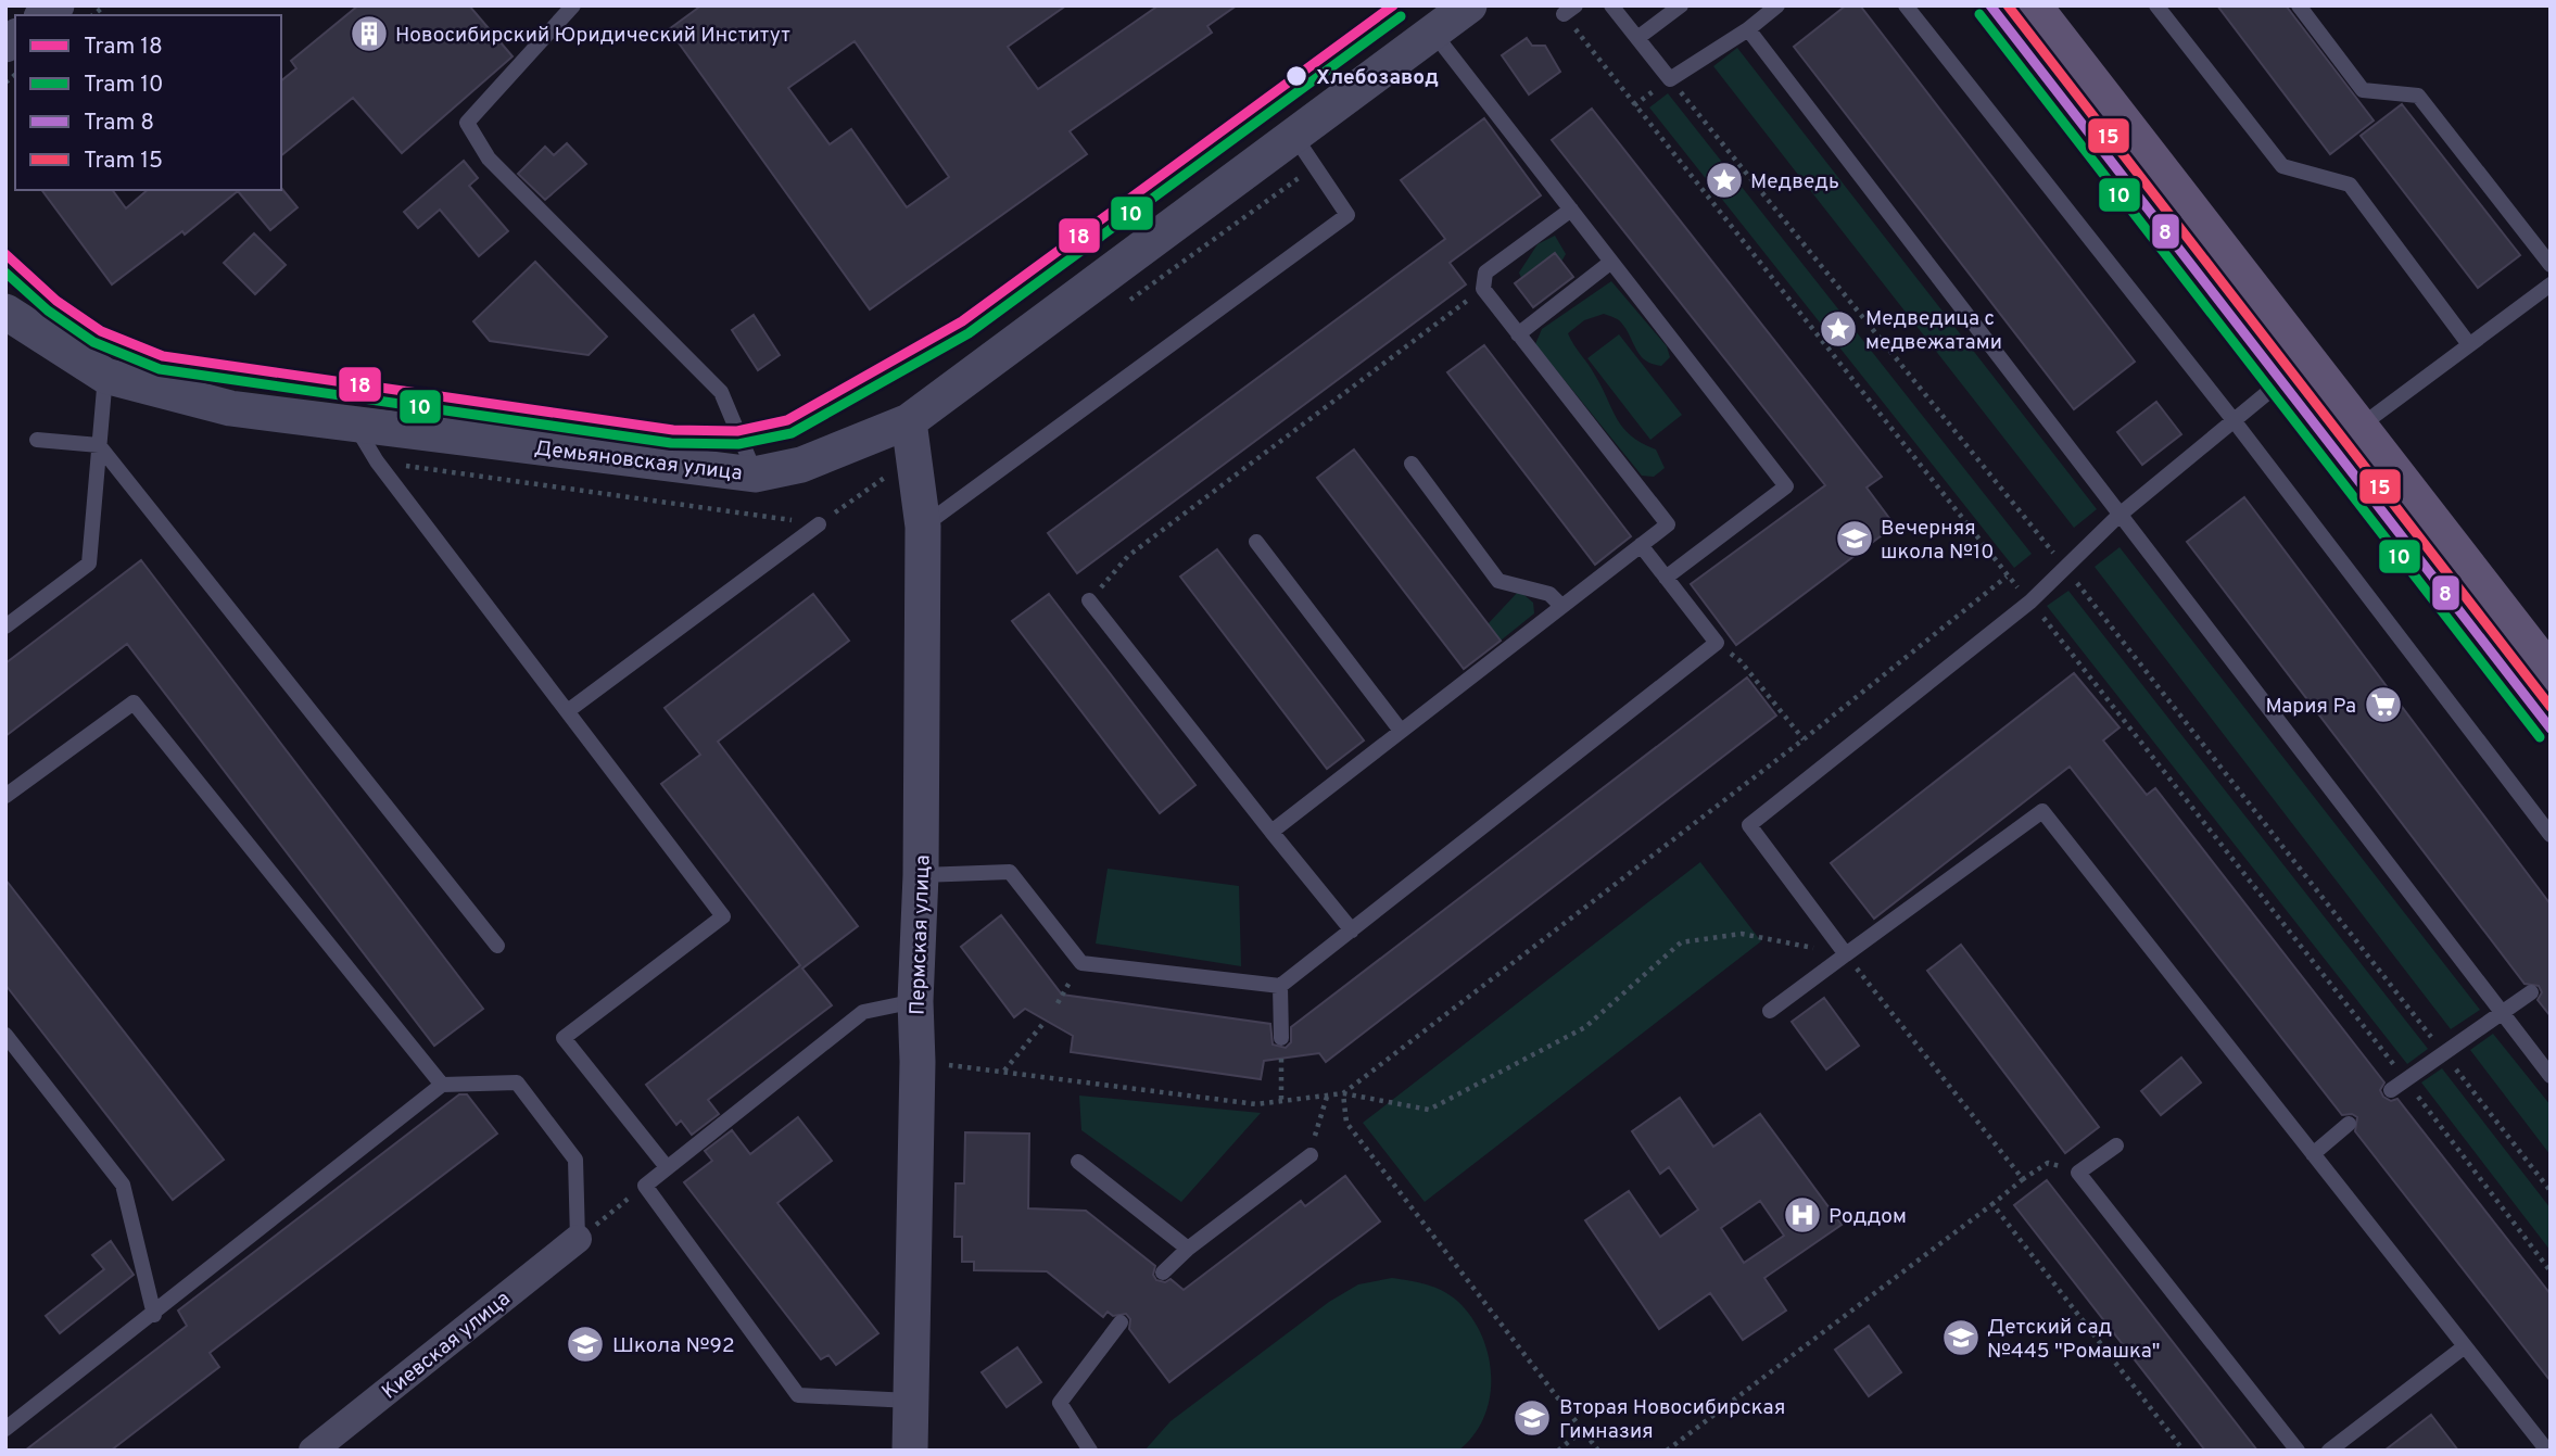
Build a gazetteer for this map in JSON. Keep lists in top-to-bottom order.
{
  "streets": {
    "street": ["Демьяновская улица", "Пермская улица", "Киевская улица"]
  },
  "crossings": [
    ["Демьяновская улица", "Пермская улица"]
  ],
  "places": {
    "building": ["Новосибирский Юридический Институт"],
    "other": ["Хлебозавод"],
    "place": ["Медведь", "Медведица с медвежатами"],
    "school or university": [
      "Вечерняя школа №10",
      "Детский сад №445 \"Ромашка\"",
      "Школа №92",
      "Вторая Новосибирская Гимназия"
    ],
    "supermarket": ["Мария Ра"],
    "hospital": ["Роддом"]
  },
  "lines": [
    "tram line 18",
    "tram line 8",
    "tram line 15",
    "tram line 10"
  ],
  "legend": [
    "Tram 18",
    "Tram 10",
    "Tram 8",
    "Tram 15"
  ]
}
